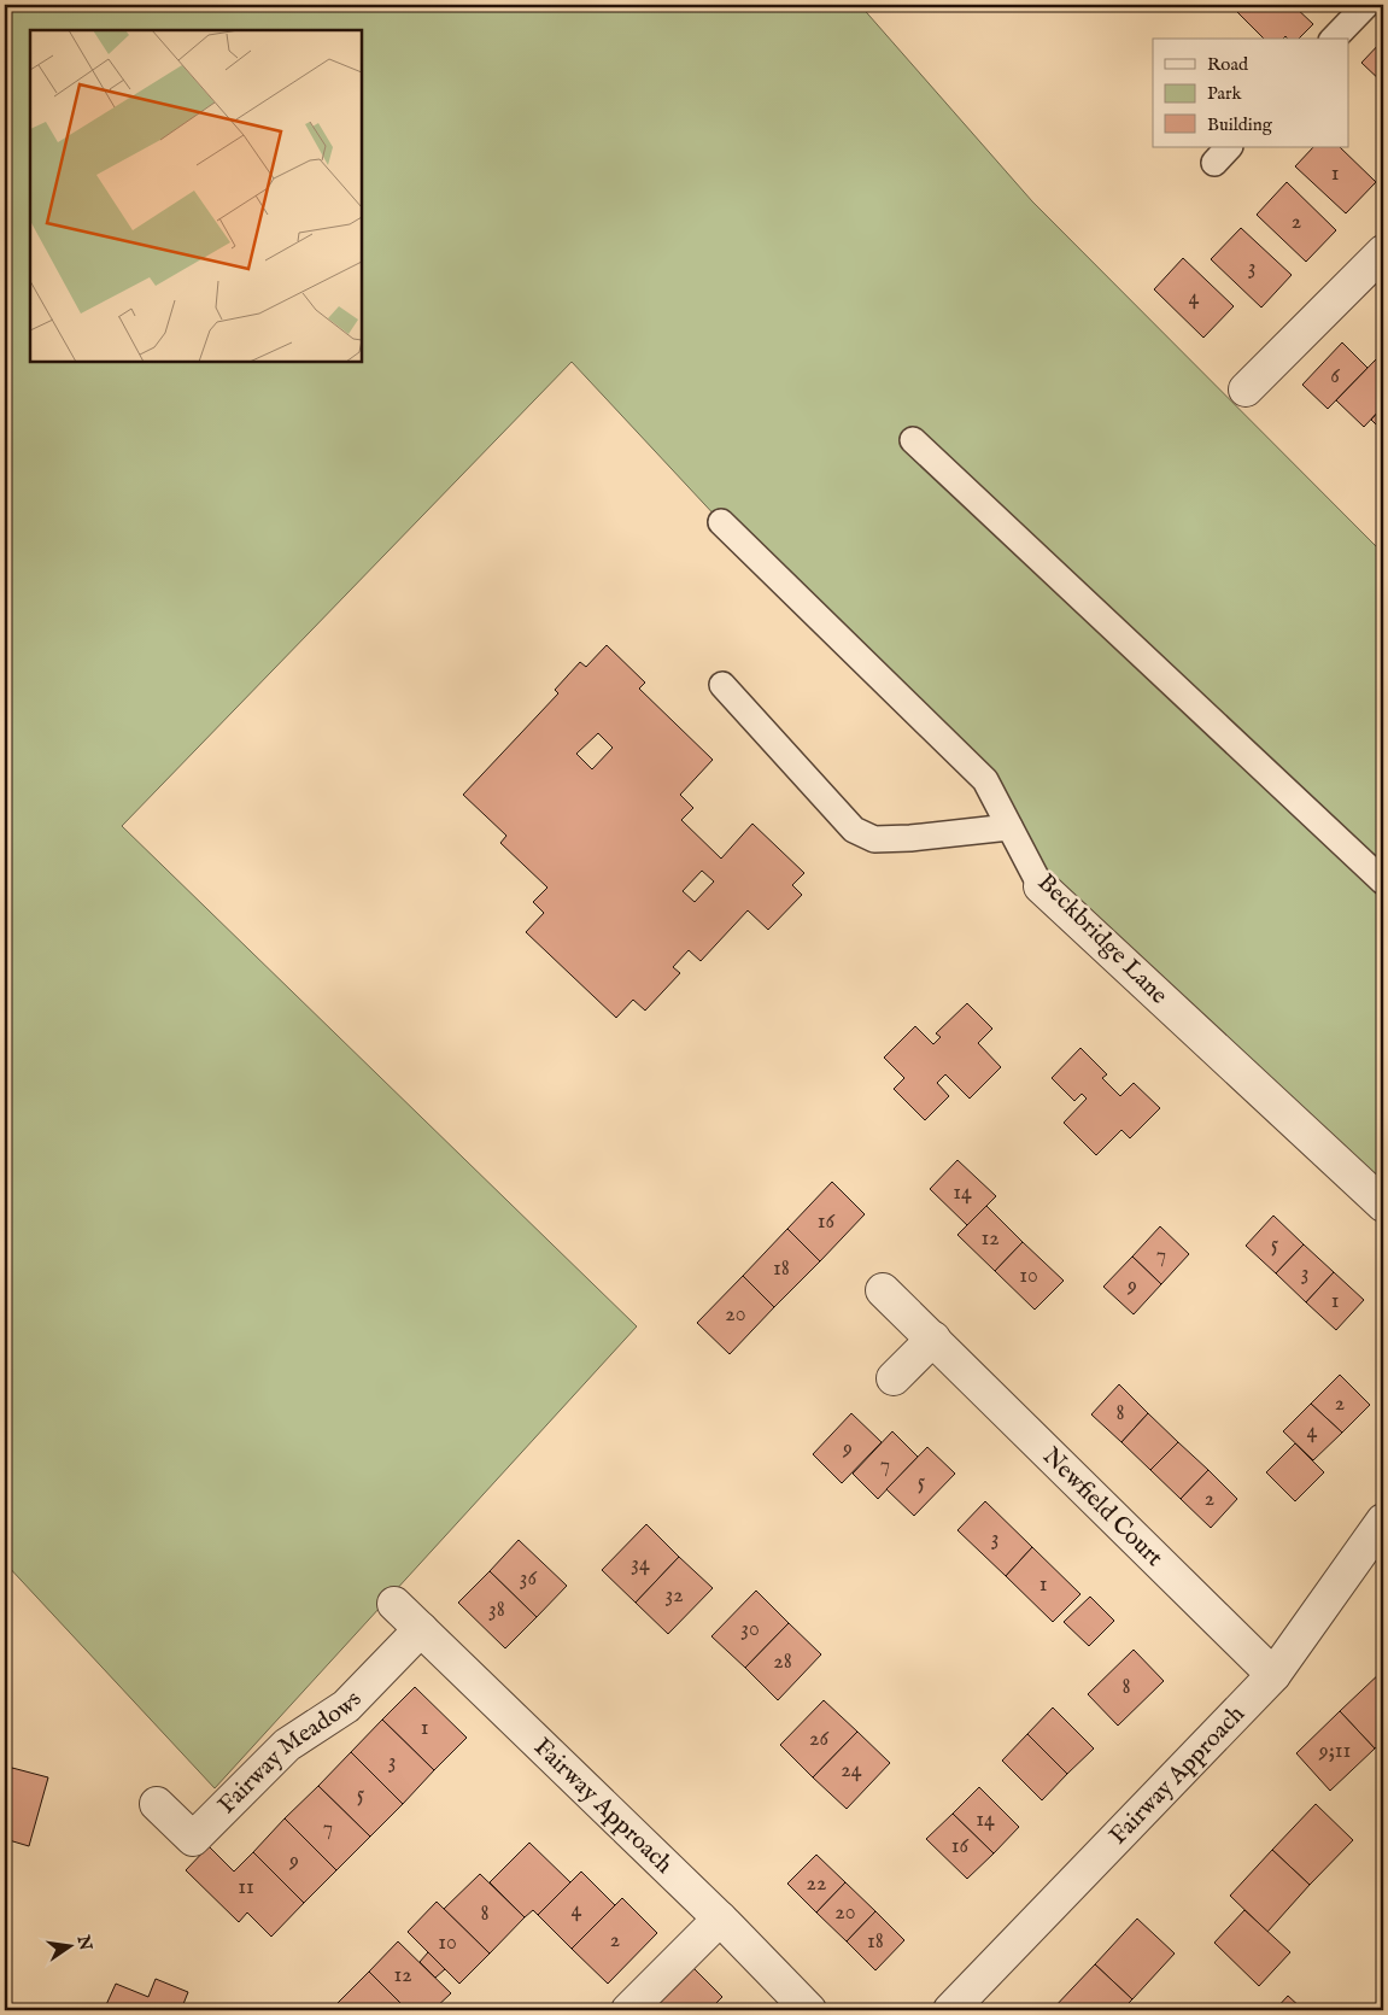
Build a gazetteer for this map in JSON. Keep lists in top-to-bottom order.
{
  "streets": {
    "street": [
      "Beckbridge Lane",
      "Newfield Court",
      "Fairway Meadows",
      "Fairway Approach"
    ]
  },
  "crossings": [
    ["Newfield Court", "Fairway Approach"],
    ["Fairway Meadows", "Fairway Approach"]
  ],
  "house_numbers": [
    "1",
    "2",
    "3",
    "4",
    "6",
    "14",
    "16",
    "12",
    "5",
    "7",
    "18",
    "3",
    "10",
    "9",
    "1",
    "20",
    "2",
    "8",
    "4",
    "9",
    "7",
    "5",
    "2",
    "3",
    "34",
    "36",
    "1",
    "32",
    "38",
    "30",
    "28",
    "8",
    "1",
    "26",
    "9;11",
    "3",
    "24",
    "5",
    "14",
    "7",
    "16",
    "9",
    "22",
    "11",
    "4",
    "20",
    "8",
    "2",
    "18",
    "10",
    "12"
  ],
  "legend": ["Road", "Park", "Building"],
  "north": "right"
}
